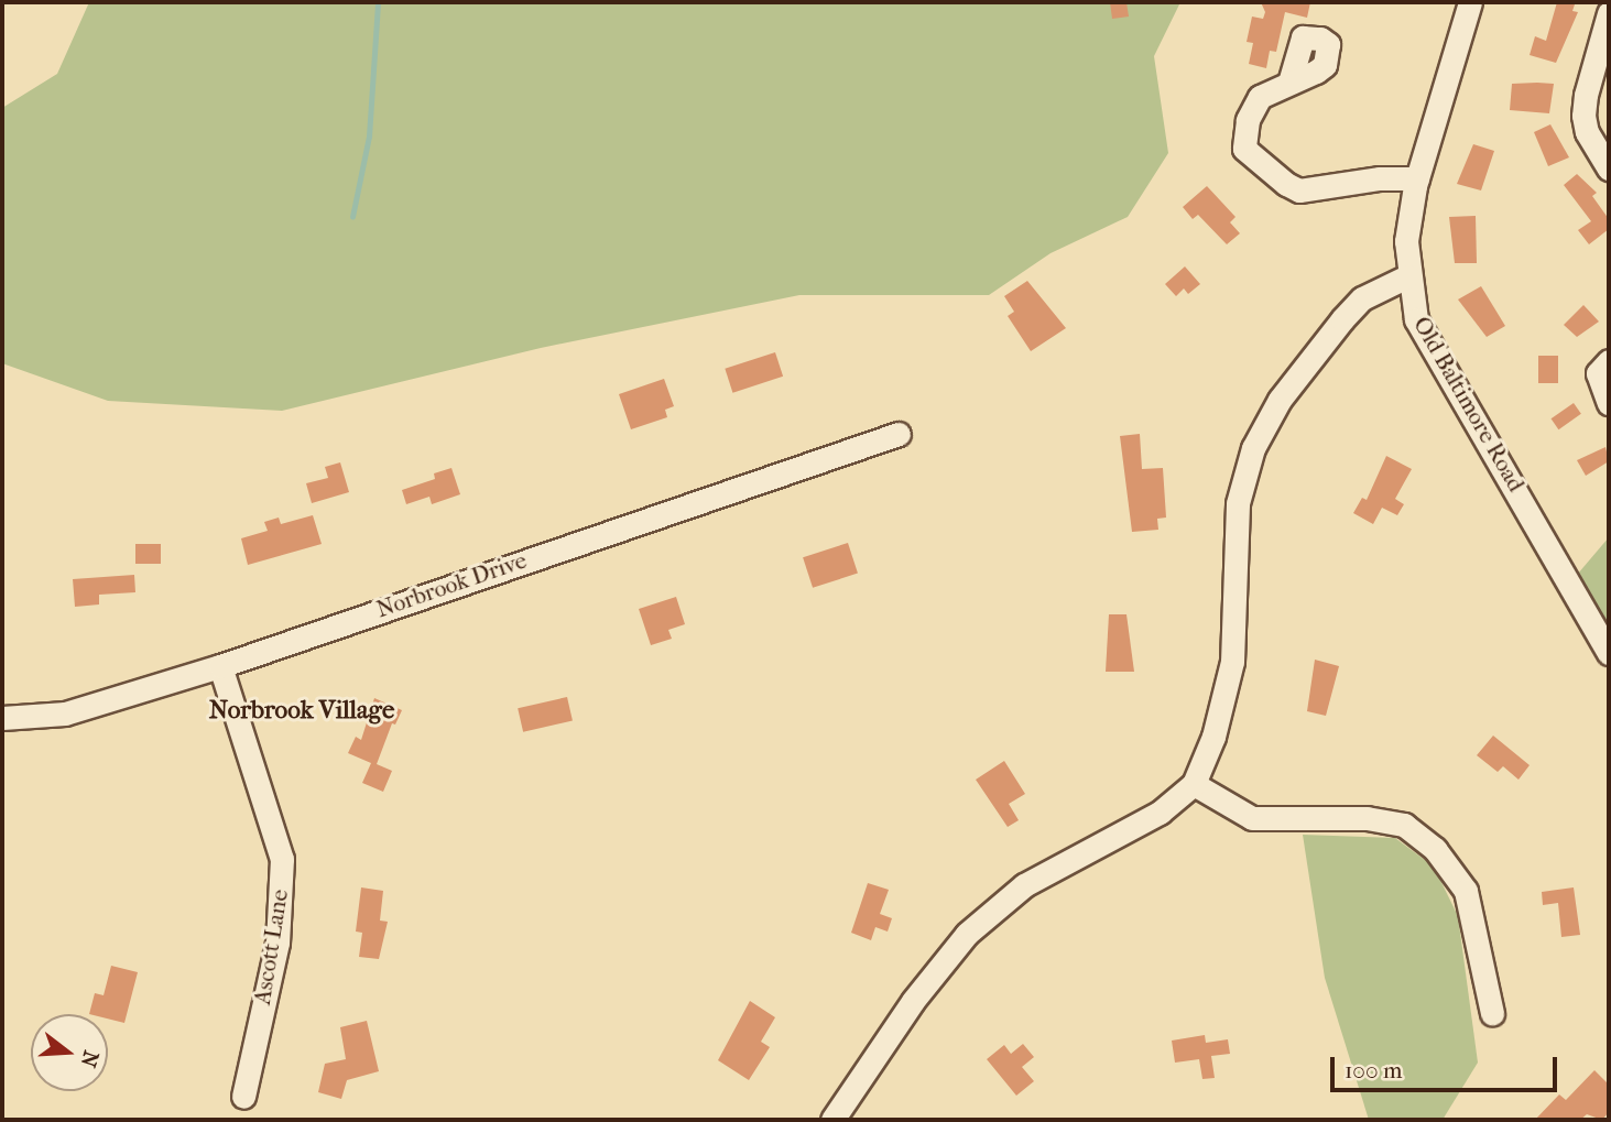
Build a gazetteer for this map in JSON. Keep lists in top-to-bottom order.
{
  "streets": {
    "street": ["Old Baltimore Road", "Norbrook Drive", "Ascott Lane"]
  },
  "crossings": [
    ["Norbrook Drive", "Ascott Lane"]
  ],
  "districts": ["Norbrook Village"],
  "scale_bar": "100 m",
  "north": "right"
}
